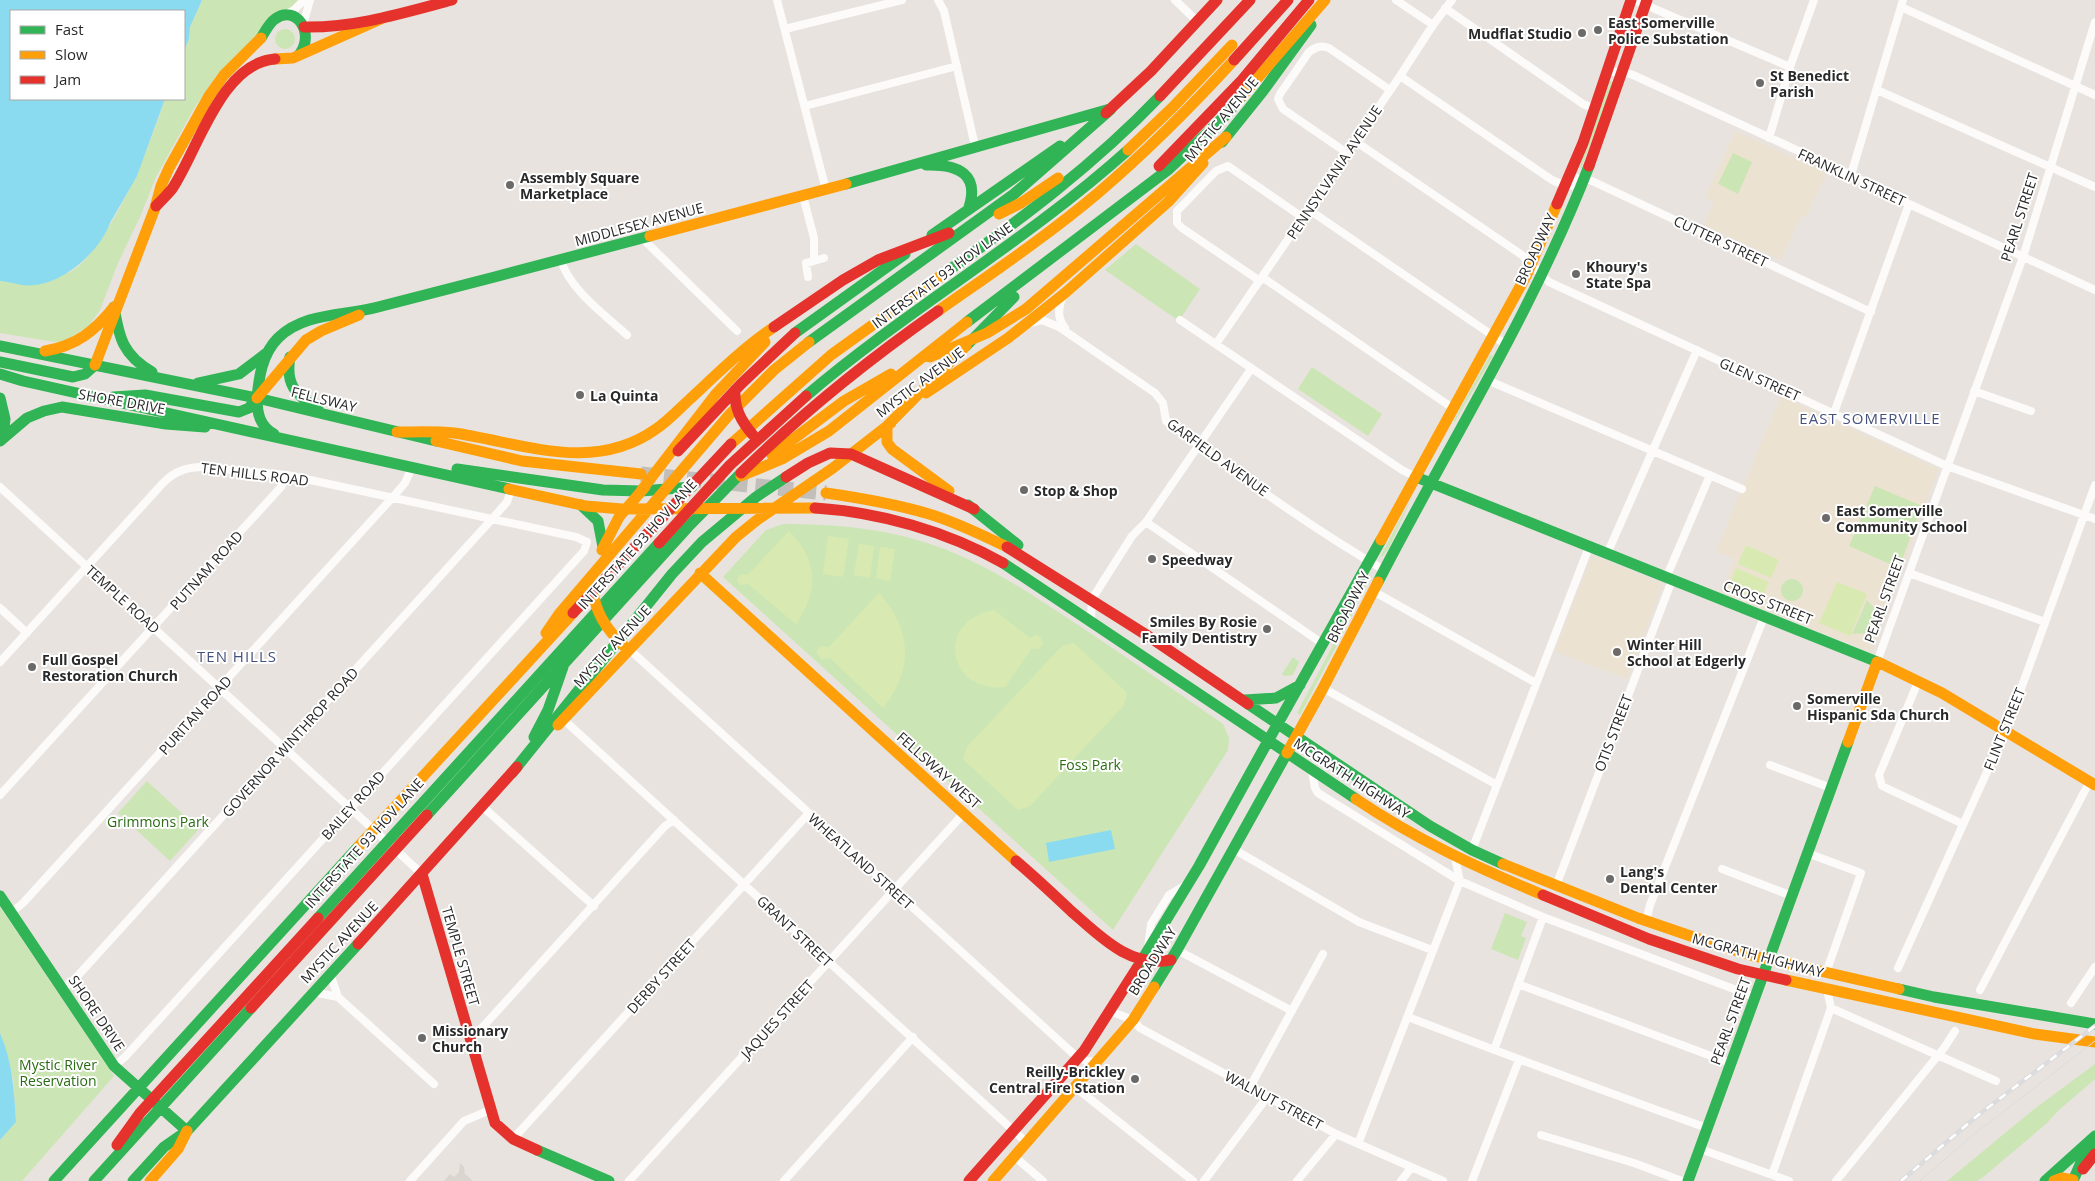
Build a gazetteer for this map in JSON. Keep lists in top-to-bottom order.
{
  "streets": {
    "main road": [
      "MYSTIC AVENUE",
      "PEARL STREET",
      "MIDDLESEX AVENUE",
      "BROADWAY",
      "INTERSTATE 93 HOV LANE",
      "FELLSWAY",
      "SHORE DRIVE",
      "CROSS STREET",
      "FELLSWAY WEST",
      "MCGRATH HIGHWAY",
      "TEMPLE STREET"
    ],
    "street": [
      "PENNSYLVANIA AVENUE",
      "FRANKLIN STREET",
      "CUTTER STREET",
      "GLEN STREET",
      "GARFIELD AVENUE",
      "TEN HILLS ROAD",
      "PUTNAM ROAD",
      "TEMPLE ROAD",
      "PURITAN ROAD",
      "FLINT STREET",
      "OTIS STREET",
      "GOVERNOR WINTHROP ROAD",
      "BAILEY ROAD",
      "WHEATLAND STREET",
      "GRANT STREET",
      "DERBY STREET",
      "JAQUES STREET",
      "WALNUT STREET"
    ]
  },
  "crossings": [
    ["MYSTIC AVENUE", "MIDDLESEX AVENUE"],
    ["MYSTIC AVENUE", "SHORE DRIVE"],
    ["MYSTIC AVENUE", "GARFIELD AVENUE"],
    ["MYSTIC AVENUE", "TEMPLE ROAD"],
    ["MYSTIC AVENUE", "FELLSWAY WEST"],
    ["MYSTIC AVENUE", "MCGRATH HIGHWAY"],
    ["MYSTIC AVENUE", "WHEATLAND STREET"],
    ["MYSTIC AVENUE", "GRANT STREET"],
    ["MYSTIC AVENUE", "TEMPLE STREET"],
    ["PENNSYLVANIA AVENUE", "GLEN STREET"],
    ["FRANKLIN STREET", "PEARL STREET"],
    ["FRANKLIN STREET", "BROADWAY"],
    ["PEARL STREET", "GLEN STREET"],
    ["PEARL STREET", "CROSS STREET"],
    ["PEARL STREET", "MCGRATH HIGHWAY"],
    ["MIDDLESEX AVENUE", "FELLSWAY"],
    ["CUTTER STREET", "BROADWAY"],
    ["BROADWAY", "GLEN STREET"],
    ["BROADWAY", "GARFIELD AVENUE"],
    ["BROADWAY", "CROSS STREET"],
    ["BROADWAY", "FELLSWAY WEST"],
    ["BROADWAY", "MCGRATH HIGHWAY"],
    ["BROADWAY", "WHEATLAND STREET"],
    ["BROADWAY", "GRANT STREET"],
    ["BROADWAY", "WALNUT STREET"],
    ["GLEN STREET", "FLINT STREET"],
    ["SHORE DRIVE", "PURITAN ROAD"],
    ["SHORE DRIVE", "GOVERNOR WINTHROP ROAD"],
    ["SHORE DRIVE", "BAILEY ROAD"],
    ["TEN HILLS ROAD", "PUTNAM ROAD"],
    ["TEN HILLS ROAD", "TEMPLE ROAD"],
    ["TEN HILLS ROAD", "PURITAN ROAD"],
    ["TEN HILLS ROAD", "GOVERNOR WINTHROP ROAD"],
    ["TEN HILLS ROAD", "BAILEY ROAD"],
    ["PUTNAM ROAD", "TEMPLE ROAD"],
    ["TEMPLE ROAD", "PURITAN ROAD"],
    ["TEMPLE ROAD", "GOVERNOR WINTHROP ROAD"],
    ["TEMPLE ROAD", "BAILEY ROAD"],
    ["TEMPLE ROAD", "TEMPLE STREET"],
    ["CROSS STREET", "FLINT STREET"],
    ["CROSS STREET", "OTIS STREET"],
    ["OTIS STREET", "MCGRATH HIGHWAY"],
    ["FELLSWAY WEST", "JAQUES STREET"],
    ["WHEATLAND STREET", "DERBY STREET"],
    ["WHEATLAND STREET", "JAQUES STREET"],
    ["GRANT STREET", "DERBY STREET"],
    ["GRANT STREET", "JAQUES STREET"],
    ["TEMPLE STREET", "DERBY STREET"]
  ],
  "districts": ["EAST SOMERVILLE", "TEN HILLS"],
  "parks": ["Foss Park", "Grimmons Park", "Mystic River Reservation"],
  "places": [
    "East Somerville Police Substation",
    "Mudflat Studio",
    "St Benedict Parish",
    "Assembly Square Marketplace",
    "Khoury's State Spa",
    "La Quinta",
    "Stop & Shop",
    "East Somerville Community School",
    "Speedway",
    "Smiles By Rosie Family Dentistry",
    "Winter Hill School at Edgerly",
    "Full Gospel Restoration Church",
    "Somerville Hispanic Sda Church",
    "Lang's Dental Center",
    "Missionary Church",
    "Reilly-Brickley Central Fire Station"
  ],
  "legend": ["Fast", "Slow", "Jam"]
}
